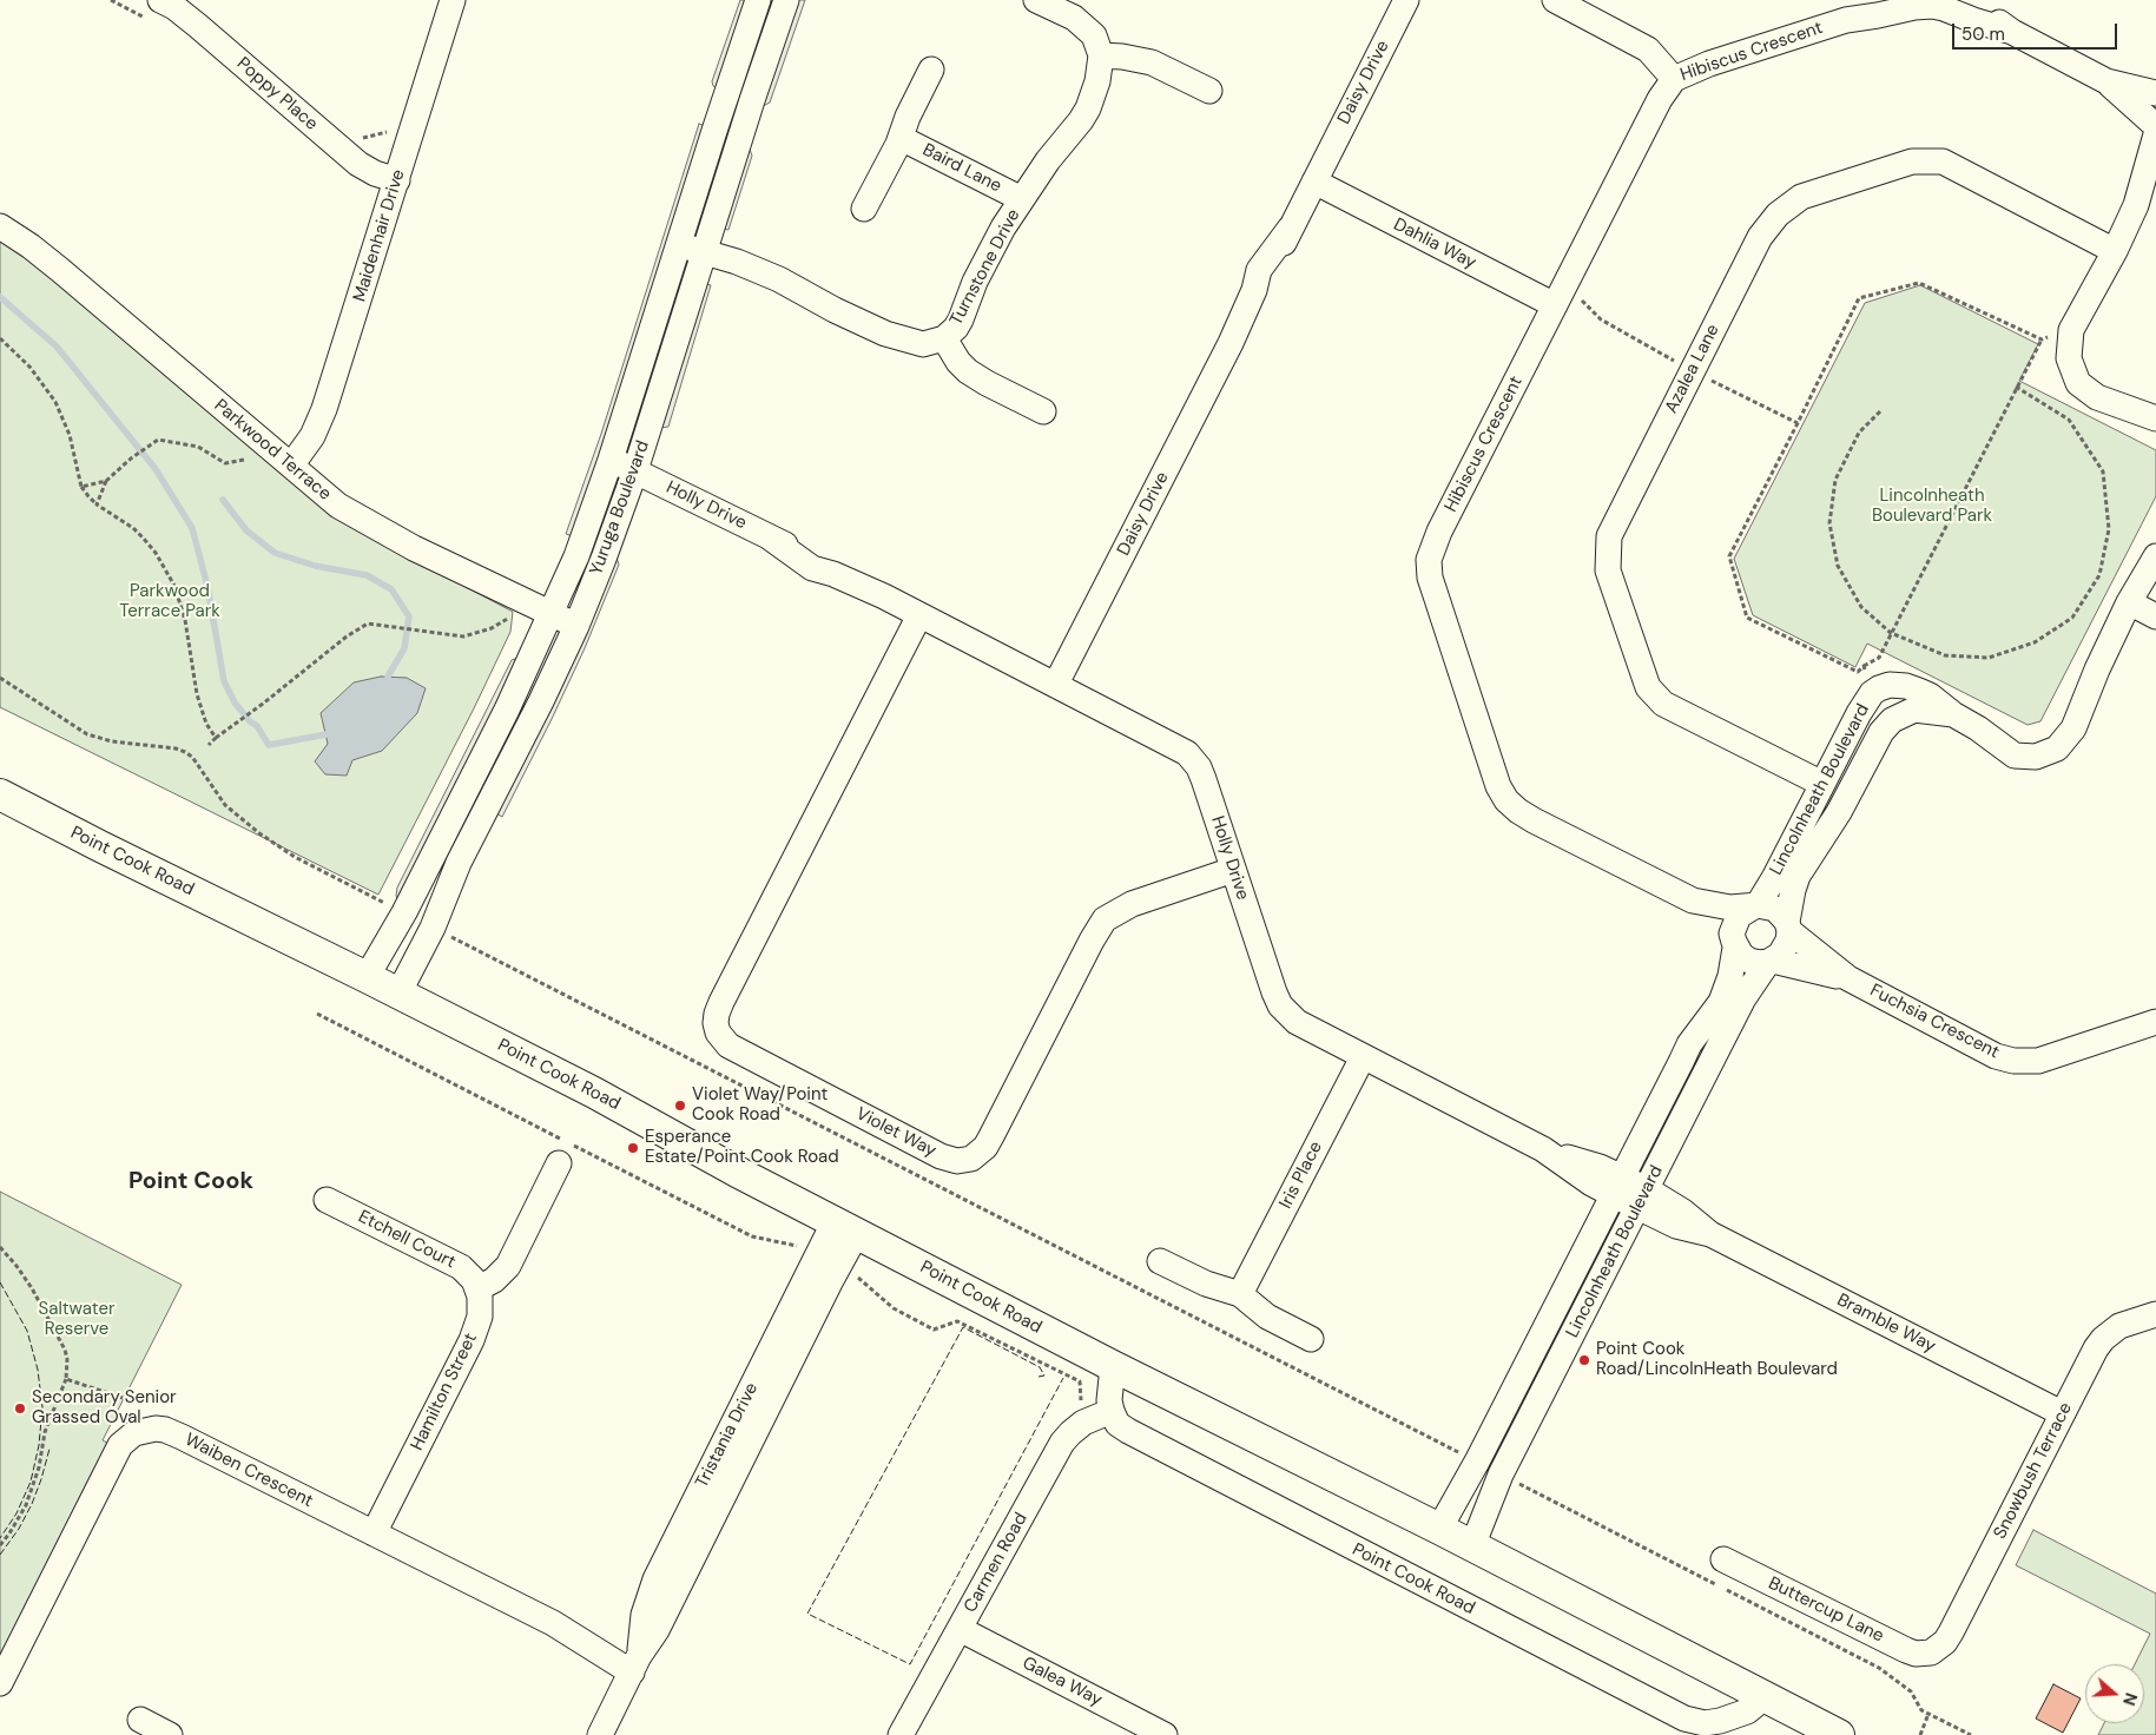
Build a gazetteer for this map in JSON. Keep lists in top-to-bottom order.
{
  "streets": {
    "main road": ["Point Cook Road"],
    "street": [
      "Hibiscus Crescent",
      "Daisy Drive",
      "Poppy Place",
      "Baird Lane",
      "Maidenhair Drive",
      "Dahlia Way",
      "Turnstone Drive",
      "Azalea Lane",
      "Parkwood Terrace",
      "Holly Drive",
      "Yuruga Boulevard",
      "Lincolnheath Boulevard",
      "Fuchsia Crescent",
      "Violet Way",
      "Iris Place",
      "Etchell Court",
      "Bramble Way",
      "Hamilton Street",
      "Tristania Drive",
      "Waiben Crescent",
      "Snowbush Terrace",
      "Carmen Road",
      "Buttercup Lane",
      "Galea Way"
    ]
  },
  "crossings": [
    ["Hibiscus Crescent", "Dahlia Way"],
    ["Hibiscus Crescent", "Lincolnheath Boulevard"],
    ["Hibiscus Crescent", "Fuchsia Crescent"],
    ["Daisy Drive", "Dahlia Way"],
    ["Daisy Drive", "Holly Drive"],
    ["Poppy Place", "Maidenhair Drive"],
    ["Baird Lane", "Turnstone Drive"],
    ["Maidenhair Drive", "Parkwood Terrace"],
    ["Turnstone Drive", "Yuruga Boulevard"],
    ["Azalea Lane", "Lincolnheath Boulevard"],
    ["Parkwood Terrace", "Yuruga Boulevard"],
    ["Holly Drive", "Yuruga Boulevard"],
    ["Holly Drive", "Lincolnheath Boulevard"],
    ["Holly Drive", "Violet Way"],
    ["Holly Drive", "Iris Place"],
    ["Holly Drive", "Bramble Way"],
    ["Yuruga Boulevard", "Point Cook Road"],
    ["Lincolnheath Boulevard", "Point Cook Road"],
    ["Lincolnheath Boulevard", "Fuchsia Crescent"],
    ["Lincolnheath Boulevard", "Bramble Way"],
    ["Point Cook Road", "Tristania Drive"],
    ["Point Cook Road", "Carmen Road"],
    ["Etchell Court", "Hamilton Street"],
    ["Bramble Way", "Snowbush Terrace"],
    ["Hamilton Street", "Waiben Crescent"],
    ["Tristania Drive", "Waiben Crescent"],
    ["Snowbush Terrace", "Buttercup Lane"],
    ["Carmen Road", "Galea Way"]
  ],
  "districts": ["Point Cook"],
  "parks": ["Lincolnheath Boulevard Park", "Parkwood Terrace Park", "Saltwater Reserve"],
  "places": [
    "Violet Way/Point Cook Road",
    "Esperance Estate/Point Cook Road",
    "Point Cook Road/LincolnHeath Boulevard",
    "Secondary Senior Grassed Oval"
  ],
  "scale_bar": "50 m",
  "north": "right"
}
